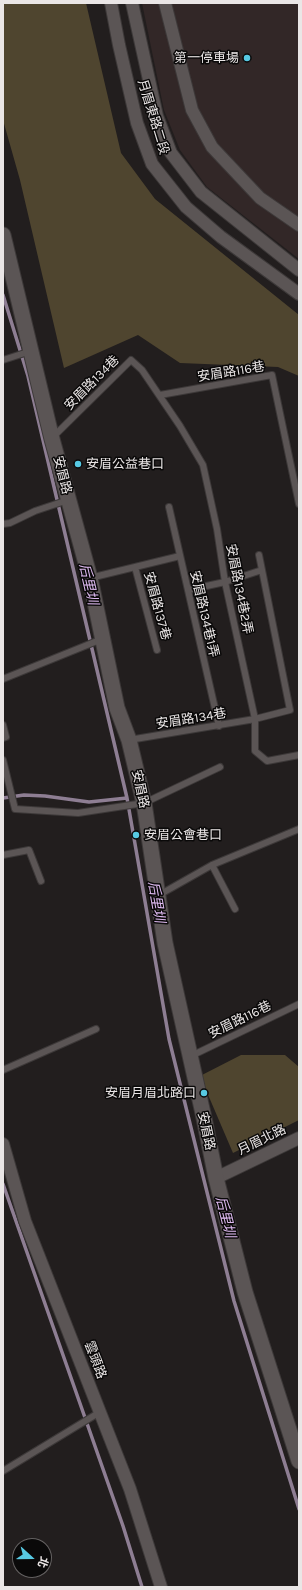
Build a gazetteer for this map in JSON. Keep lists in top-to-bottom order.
{
  "streets": {
    "street": [
      "月眉東路二段",
      "安眉路",
      "月眉北路",
      "雲頭路"
    ],
    "lane": [
      "安眉路116巷",
      "安眉路134巷",
      "安眉路134巷2弄",
      "安眉路137巷",
      "安眉路134巷1弄"
    ]
  },
  "crossings": [
    ["安眉路116巷", "安眉路134巷"],
    ["安眉路116巷", "安眉路"],
    ["安眉路116巷", "安眉路134巷2弄"],
    ["安眉路134巷", "安眉路"],
    ["安眉路134巷", "安眉路134巷2弄"],
    ["安眉路134巷", "安眉路134巷1弄"],
    ["安眉路", "安眉路137巷"],
    ["安眉路", "月眉北路"],
    ["安眉路137巷", "安眉路134巷1弄"]
  ],
  "water": ["后里圳"],
  "places": [
    "第一停車場",
    "安眉公益巷口",
    "安眉公會巷口",
    "安眉月眉北路口"
  ],
  "north": "right"
}
